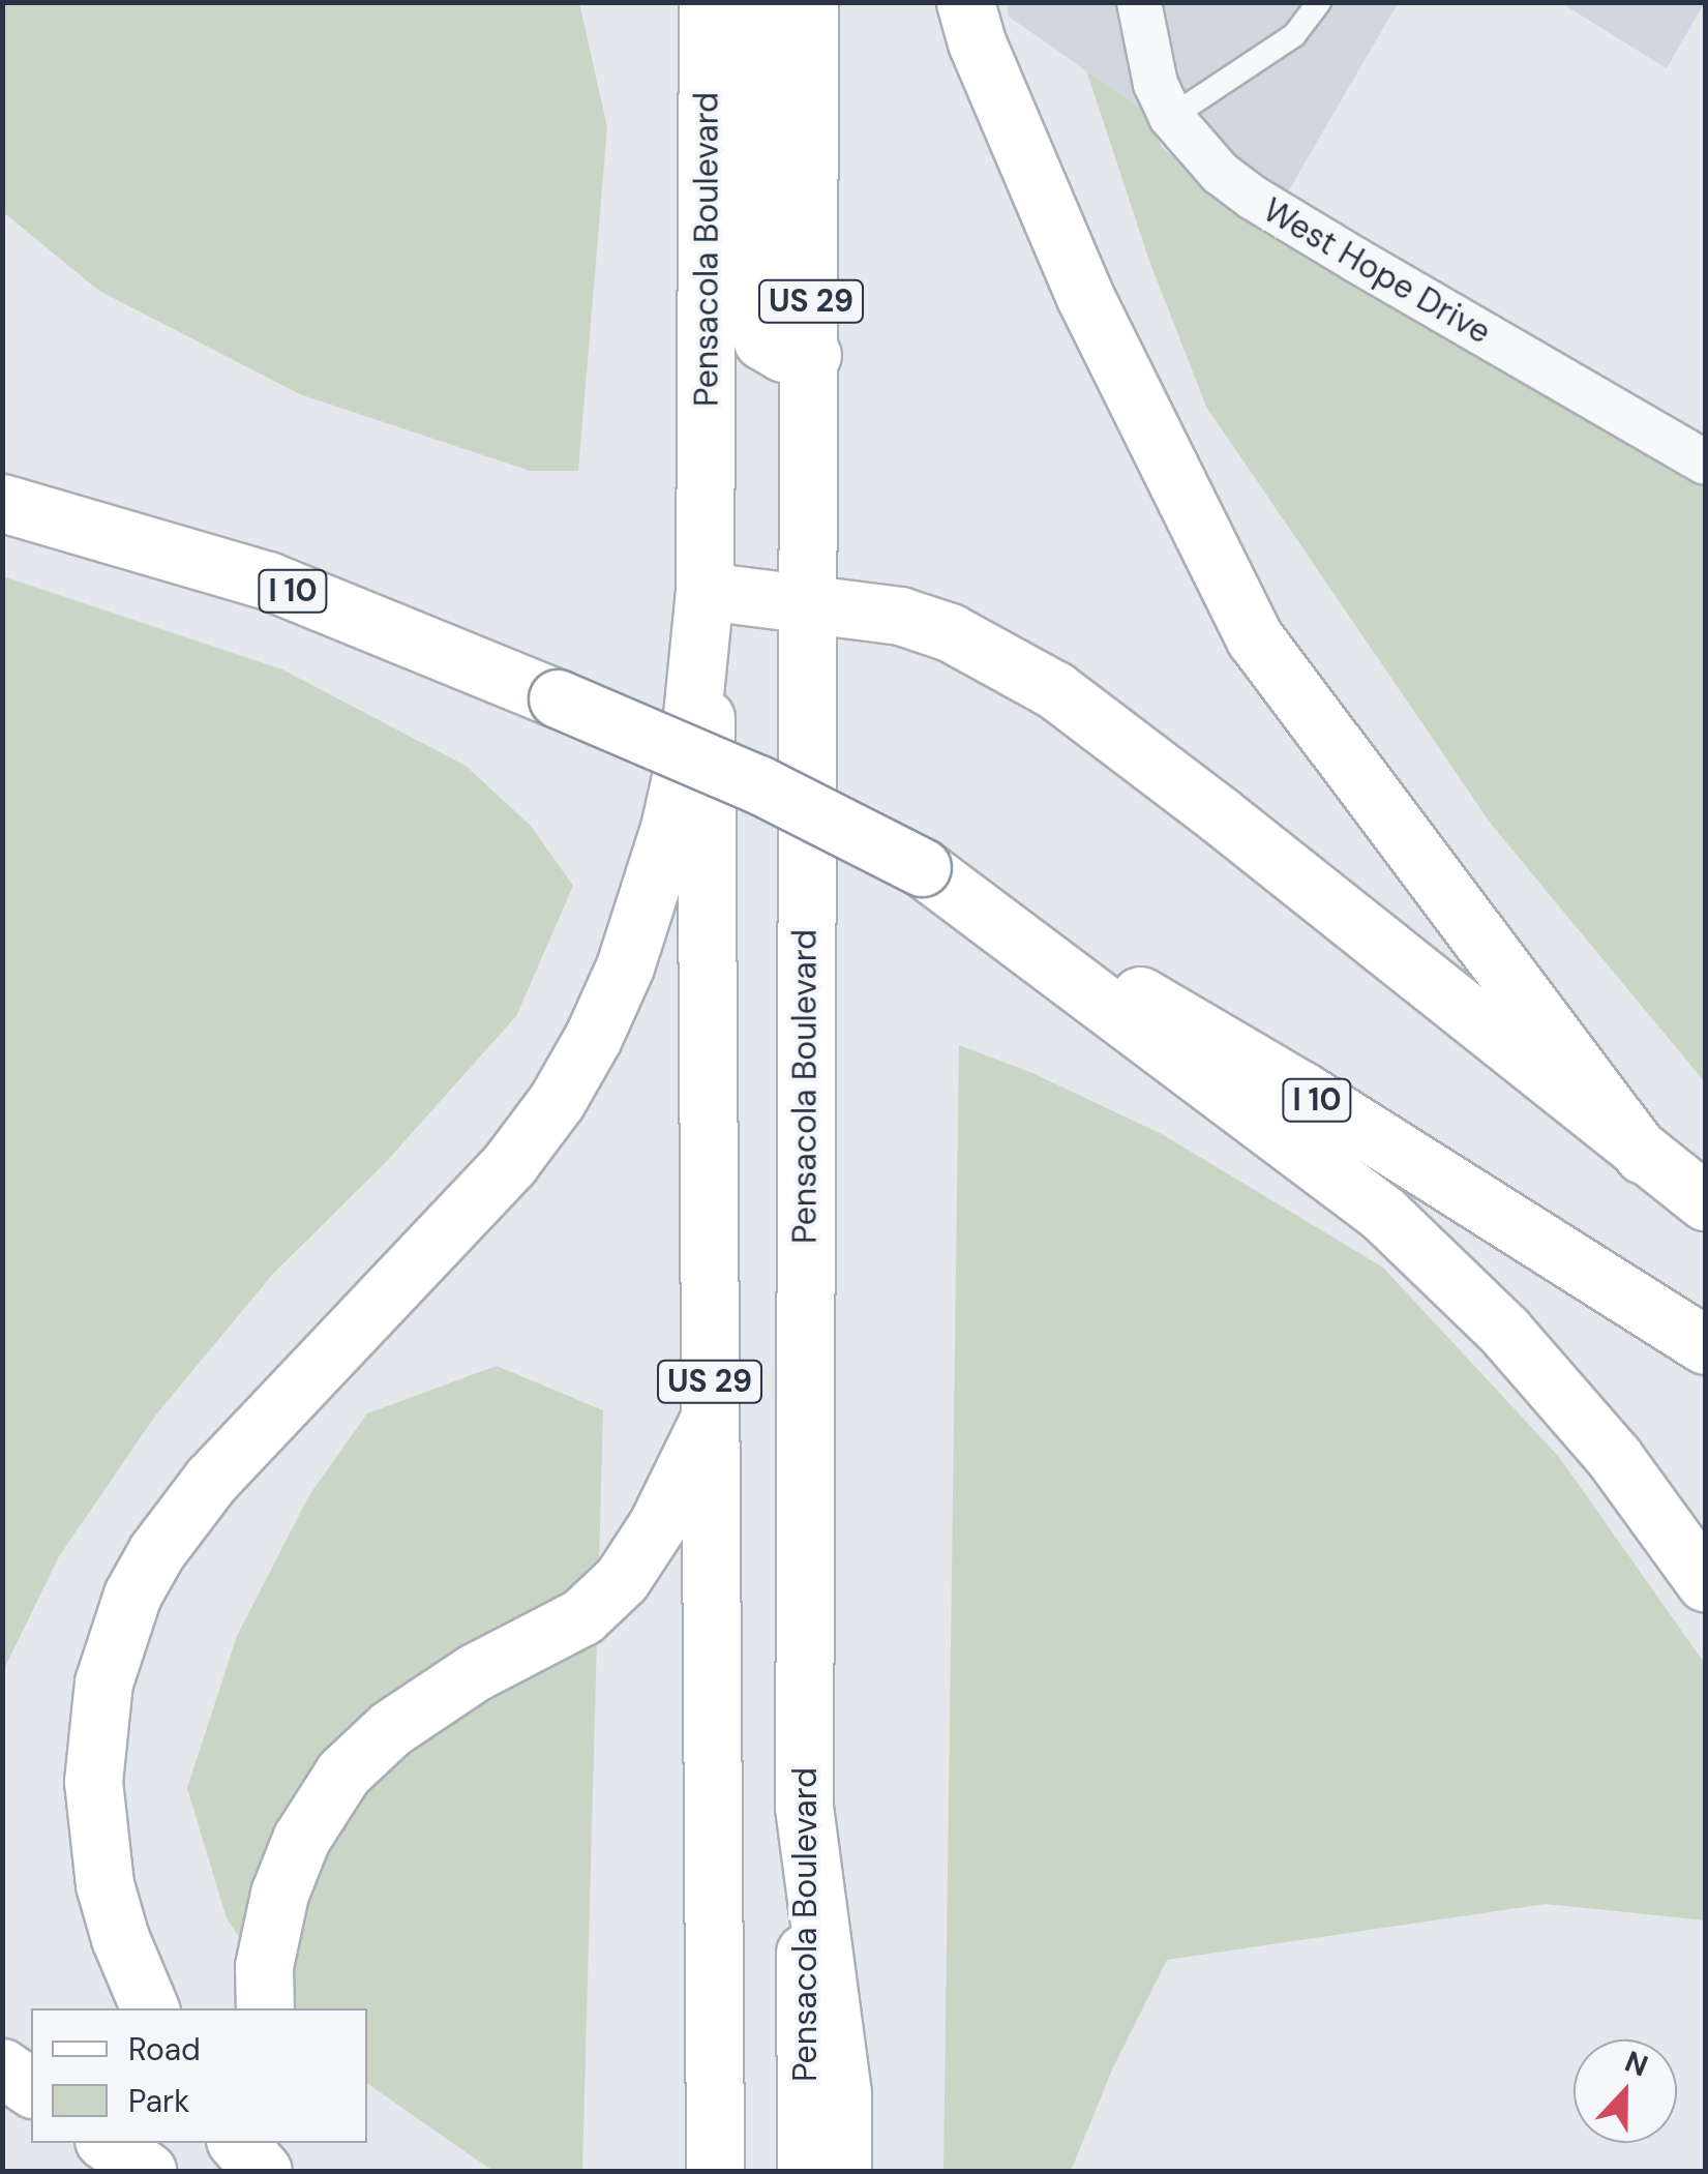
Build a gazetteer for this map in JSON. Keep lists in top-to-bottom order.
{
  "streets": {
    "main road": ["Pensacola Boulevard", "US 29", "I 10"],
    "street": ["West Hope Drive"]
  },
  "legend": ["Road", "Park"],
  "north": "top"
}
